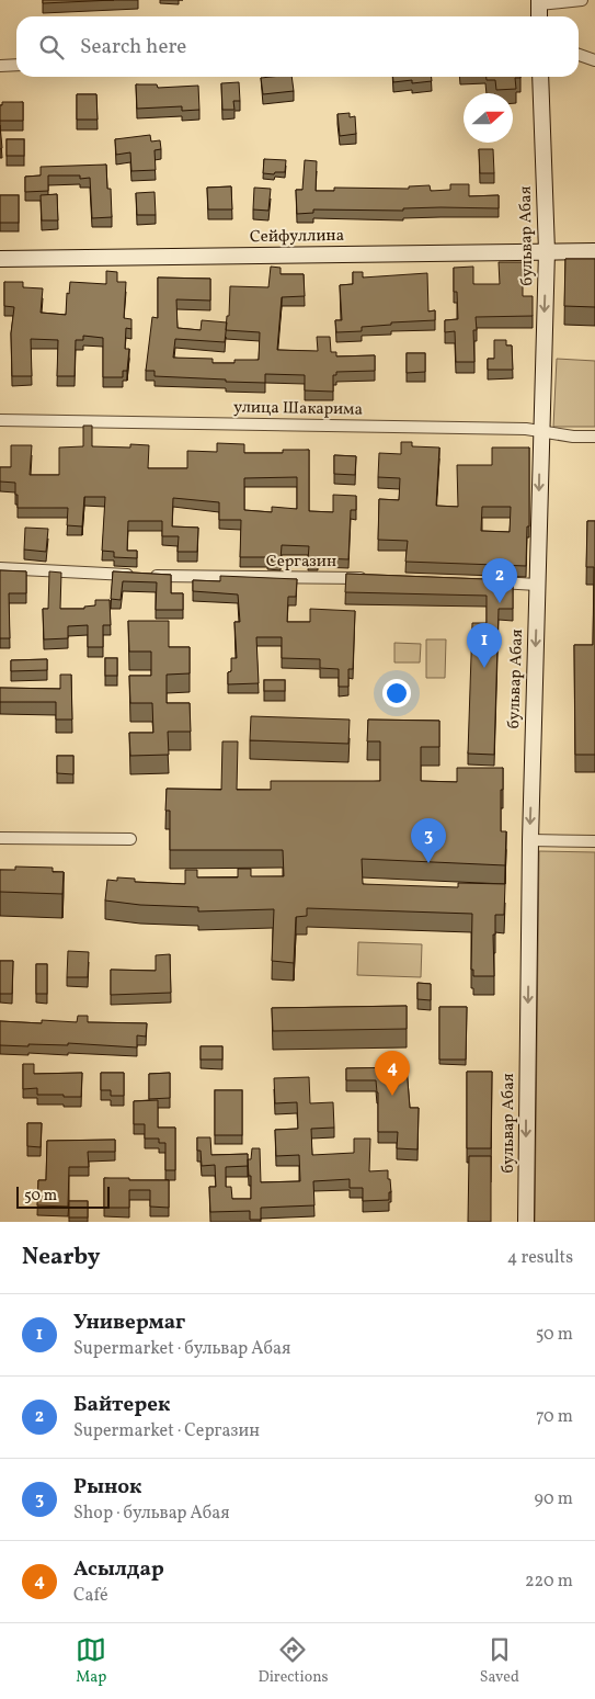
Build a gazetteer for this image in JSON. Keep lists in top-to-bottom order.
{
  "streets": {
    "main road": ["бульвар Абая", "Сейфуллина"],
    "street": ["улица Шакарима", "Сергазин"]
  },
  "crossings": [
    ["бульвар Абая", "Сейфуллина"],
    ["бульвар Абая", "улица Шакарима"]
  ],
  "one_way": ["бульвар Абая"],
  "scale_bar": "50 m",
  "north": "right",
  "page": {
    "search": "Search here",
    "pins": [
      "2",
      "1",
      "3",
      "4"
    ],
    "scale": "50 m",
    "heading": ["Nearby", "4 results"],
    "list": [
      {
        "mark": "1",
        "name": "Универмаг",
        "note": "Supermarket · бульвар Абая",
        "value": "50 m"
      },
      {
        "mark": "2",
        "name": "Байтерек",
        "note": "Supermarket · Сергазин",
        "value": "70 m"
      },
      {
        "mark": "3",
        "name": "Рынок",
        "note": "Shop · бульвар Абая",
        "value": "90 m"
      },
      {
        "mark": "4",
        "name": "Асылдар",
        "note": "Café",
        "value": "220 m"
      }
    ],
    "nav": ["Map", "Directions", "Saved"]
  }
}
